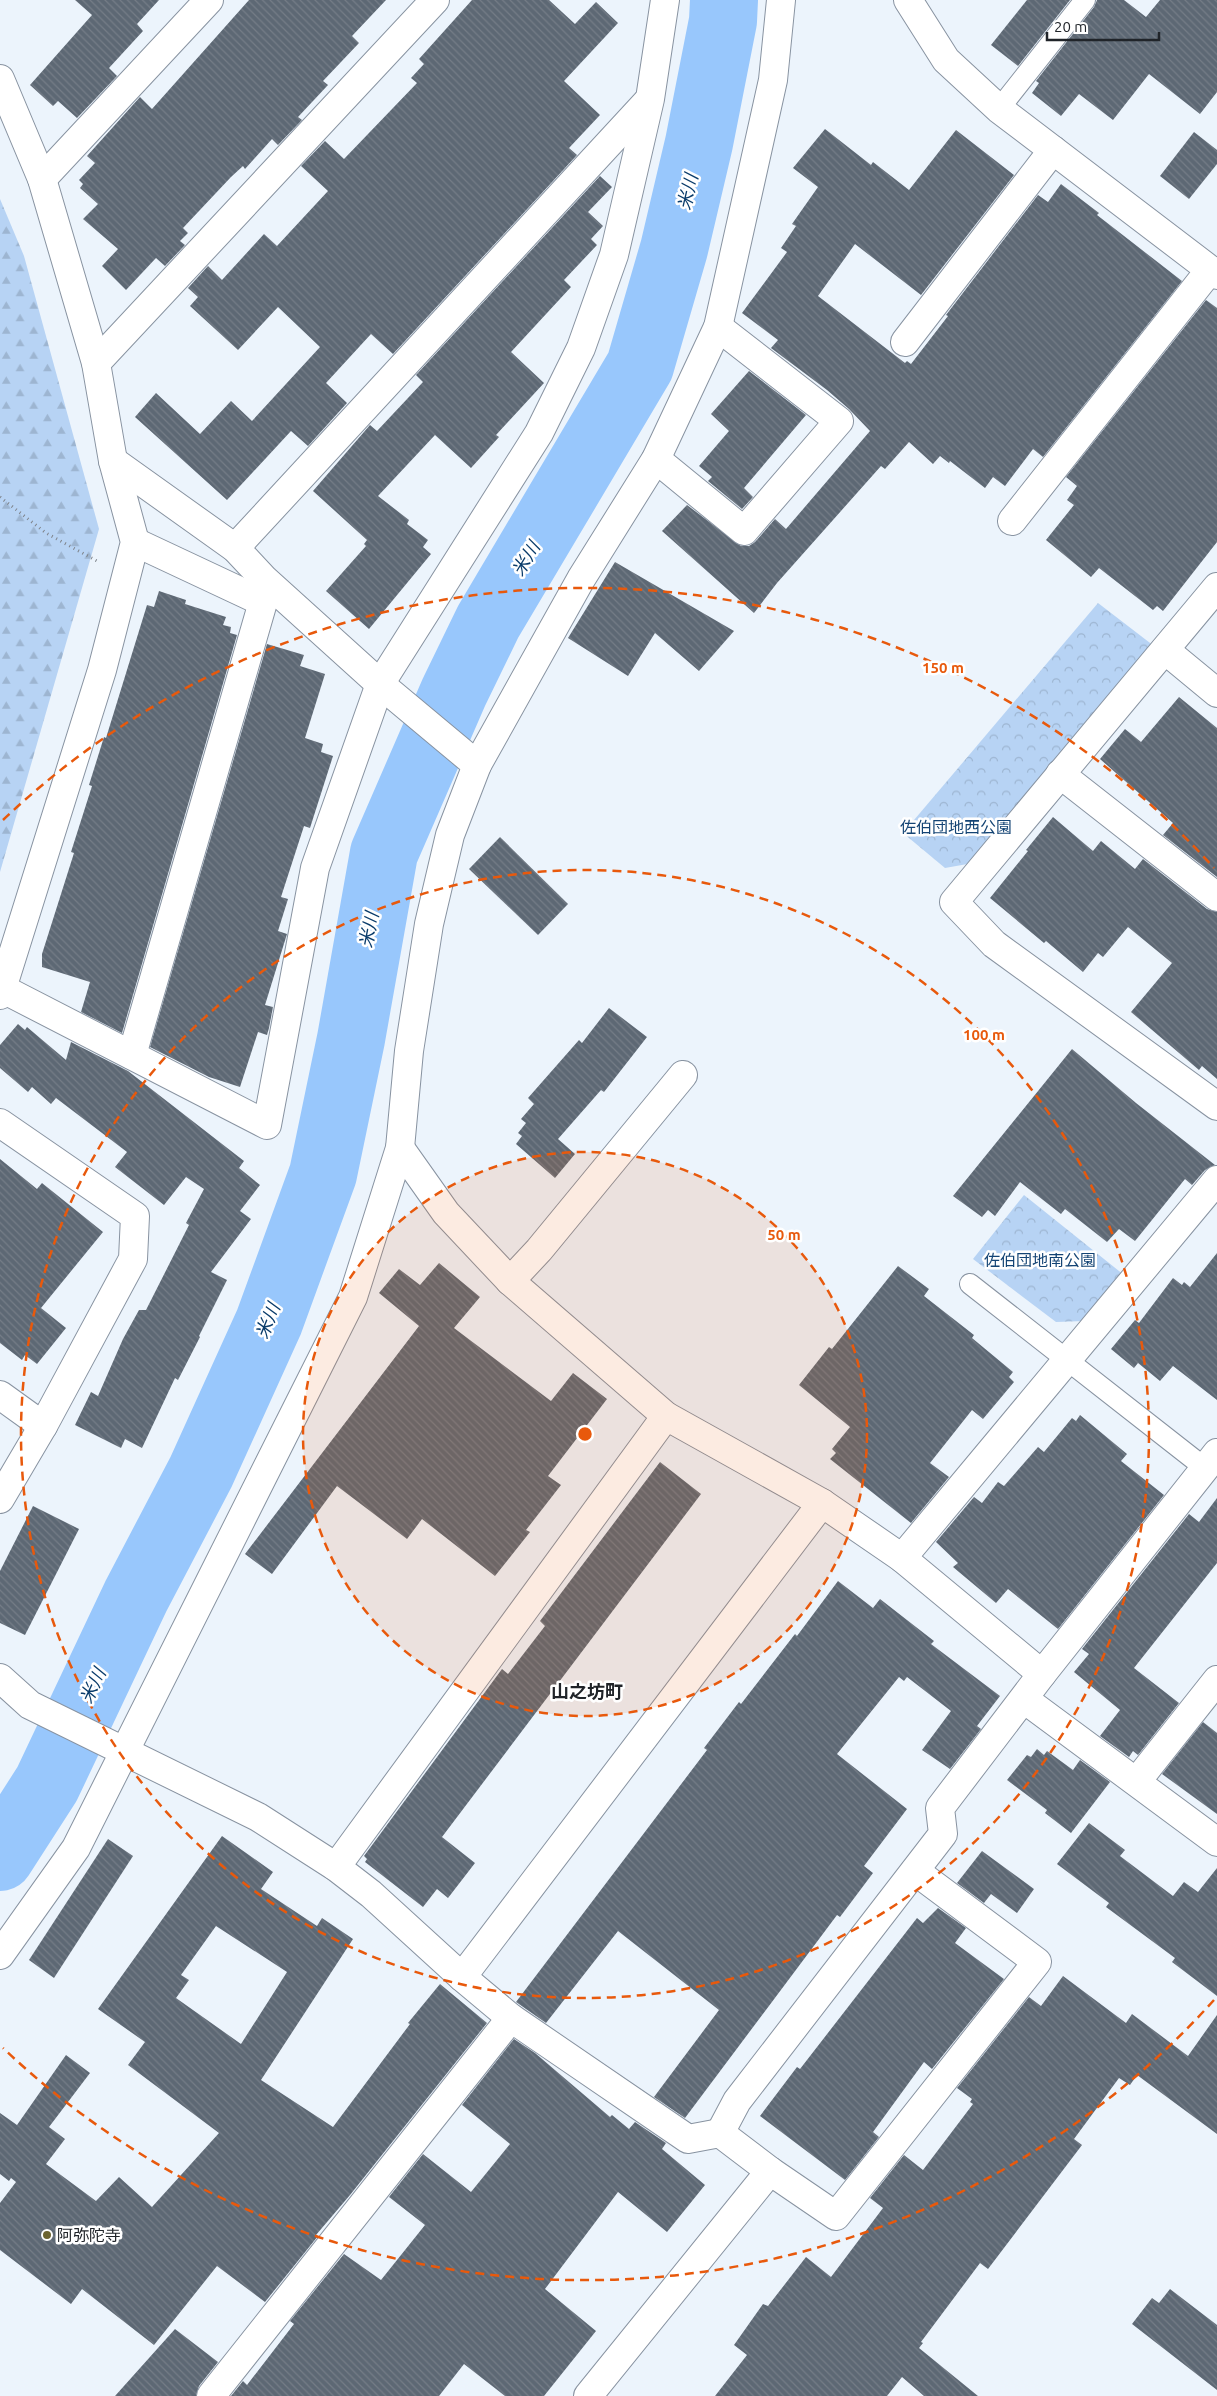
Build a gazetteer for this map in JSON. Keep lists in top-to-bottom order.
{
  "districts": ["山之坊町"],
  "water": ["米川"],
  "parks": ["佐伯団地西公園", "佐伯団地南公園"],
  "places": ["阿弥陀寺"],
  "scale_bar": "20 m",
  "rings": ["150 m", "100 m", "50 m"]
}
